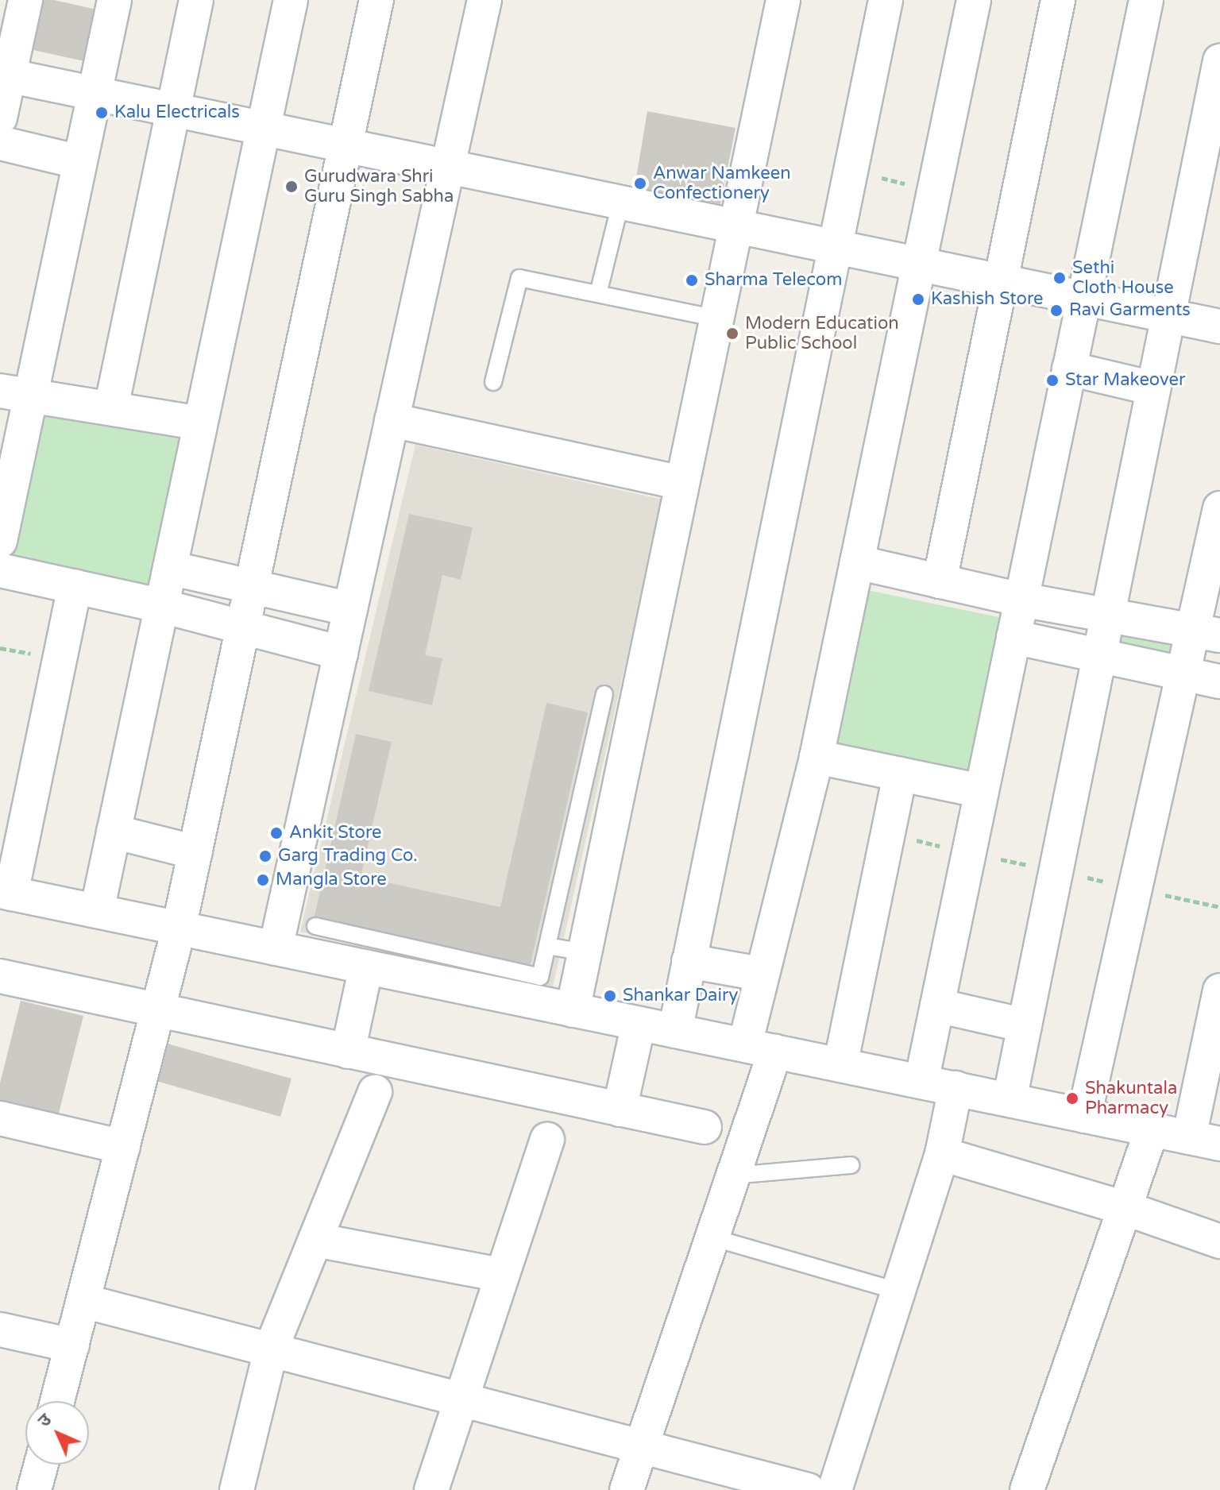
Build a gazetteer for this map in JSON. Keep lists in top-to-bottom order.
{
  "places": [
    "Kalu Electricals",
    "Anwar Namkeen Confectionery",
    "Gurudwara Shri Guru Singh Sabha",
    "Sethi Cloth House",
    "Sharma Telecom",
    "Kashish Store",
    "Ravi Garments",
    "Modern Education Public School",
    "Star Makeover",
    "Ankit Store",
    "Garg Trading Co.",
    "Mangla Store",
    "Shankar Dairy",
    "Shakuntala Pharmacy"
  ],
  "north": "top left"
}
